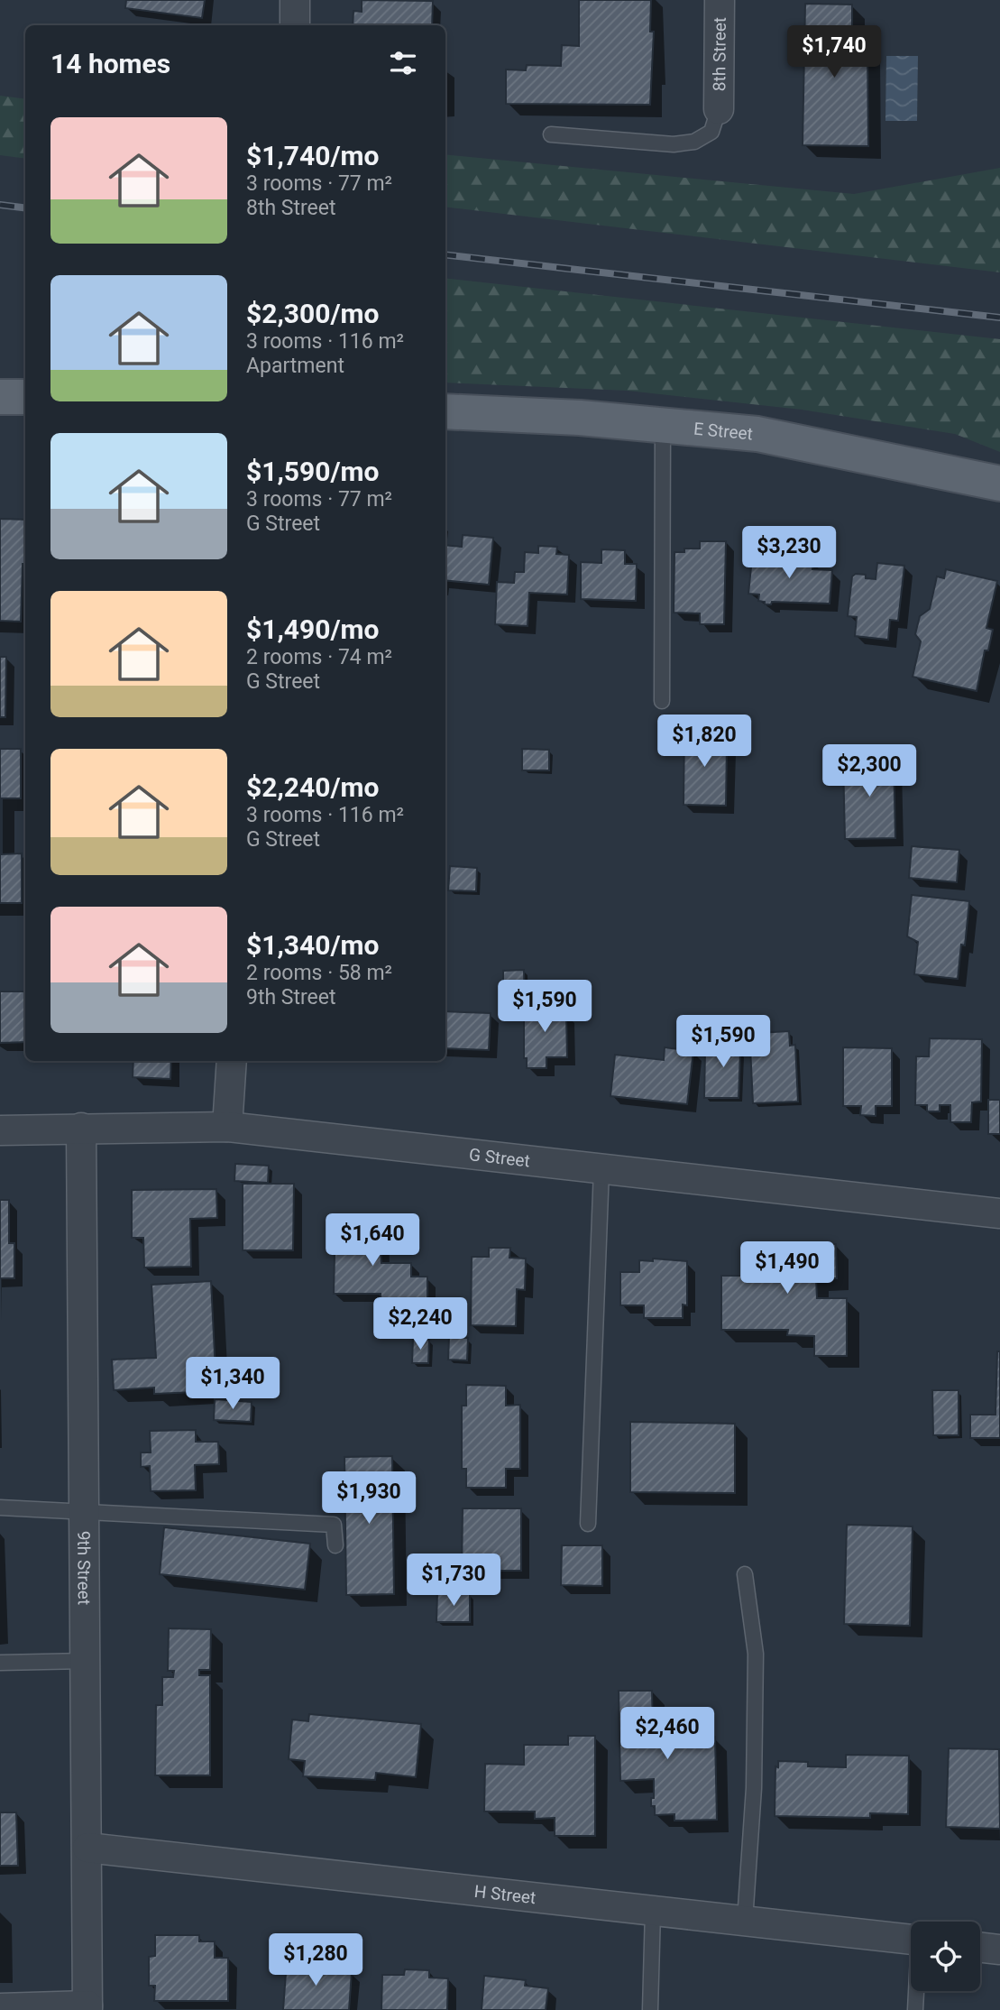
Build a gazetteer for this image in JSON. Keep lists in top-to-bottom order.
{
  "streets": {
    "main road": ["E Street"],
    "street": [
      "8th Street",
      "G Street",
      "9th Street",
      "H Street"
    ]
  },
  "crossings": [
    ["G Street", "9th Street"],
    ["9th Street", "H Street"]
  ],
  "page": {
    "price": [
      "$1,740",
      "$3,230",
      "$1,820",
      "$2,300",
      "$1,590",
      "$1,590",
      "$1,640",
      "$1,490",
      "$2,240",
      "$1,340",
      "$1,930",
      "$1,730",
      "$2,460",
      "$1,280"
    ],
    "heading": "14 homes",
    "list": [
      {
        "name": "$1,740/mo",
        "note": "3 rooms · 77 m² · 8th Street"
      },
      {
        "name": "$2,300/mo",
        "note": "3 rooms · 116 m² · Apartment"
      },
      {
        "name": "$1,590/mo",
        "note": "3 rooms · 77 m² · G Street"
      },
      {
        "name": "$1,490/mo",
        "note": "2 rooms · 74 m² · G Street"
      },
      {
        "name": "$2,240/mo",
        "note": "3 rooms · 116 m² · G Street"
      },
      {
        "name": "$1,340/mo",
        "note": "2 rooms · 58 m² · 9th Street"
      }
    ]
  }
}
